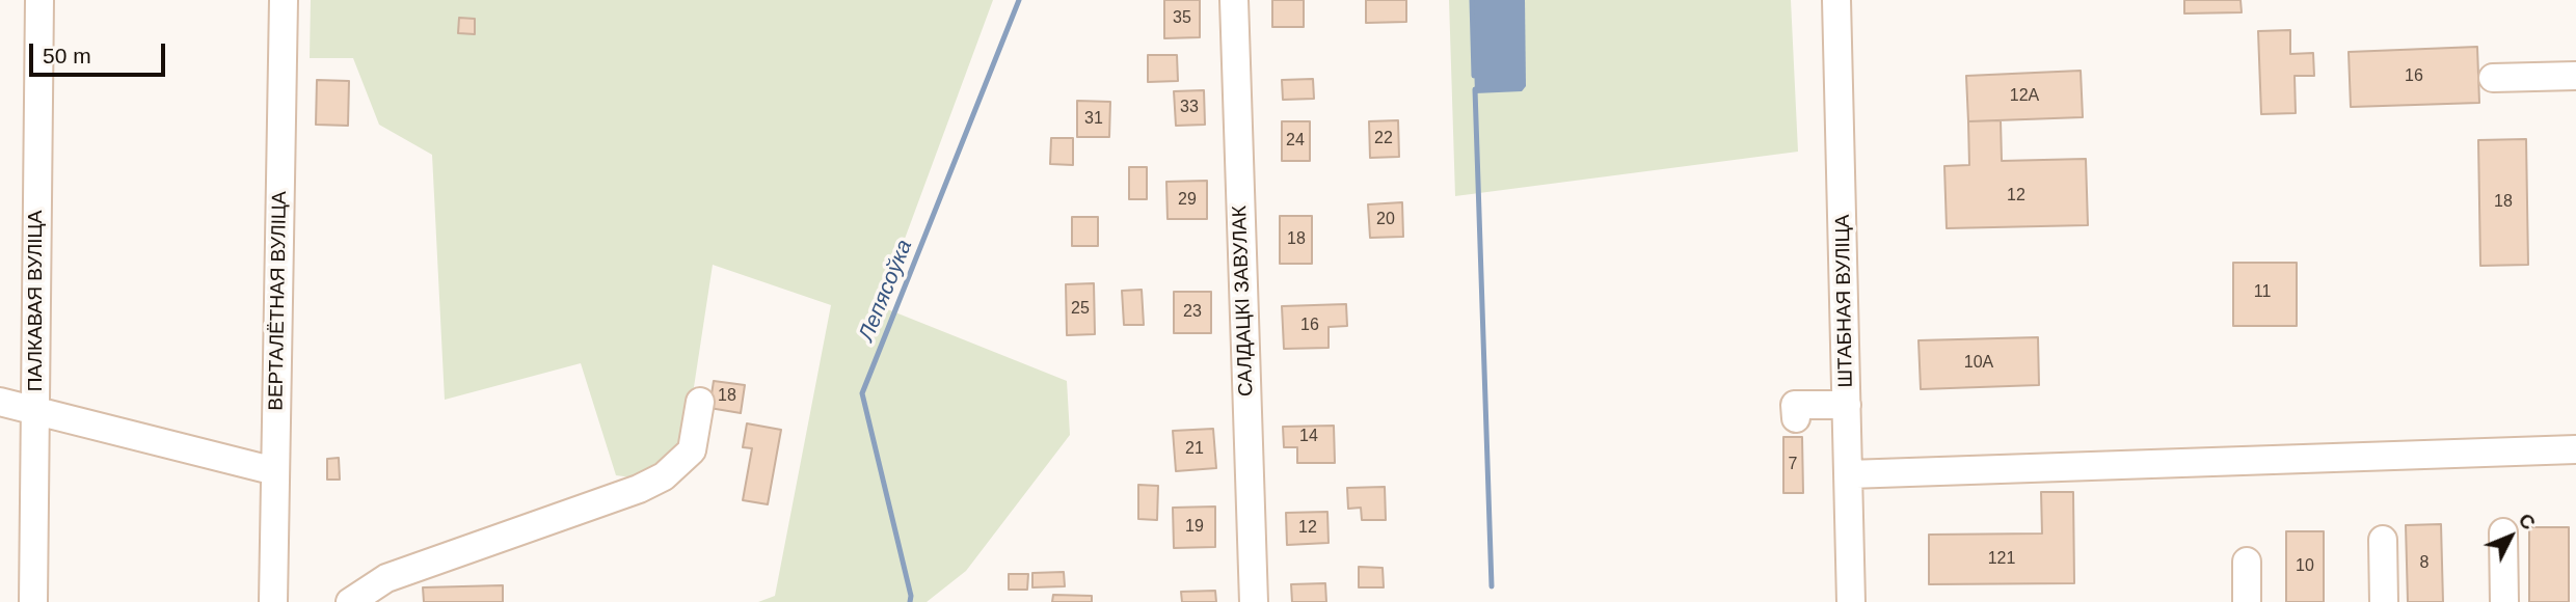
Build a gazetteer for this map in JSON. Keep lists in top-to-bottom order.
{
  "streets": {
    "street": [
      "ПАЛКАВАЯ ВУЛІЦА",
      "ВЕРТАЛЁТНАЯ ВУЛІЦА",
      "САЛДАЦКІ ЗАВУЛАК",
      "ШТАБНАЯ ВУЛІЦА"
    ]
  },
  "water": ["Лепясоўка"],
  "house_numbers": [
    "35",
    "16",
    "12А",
    "33",
    "31",
    "22",
    "24",
    "12",
    "29",
    "18",
    "20",
    "18",
    "11",
    "25",
    "23",
    "16",
    "10А",
    "18",
    "14",
    "21",
    "7",
    "19",
    "12",
    "121",
    "8",
    "10"
  ],
  "scale_bar": "50 m",
  "north": "top right"
}
